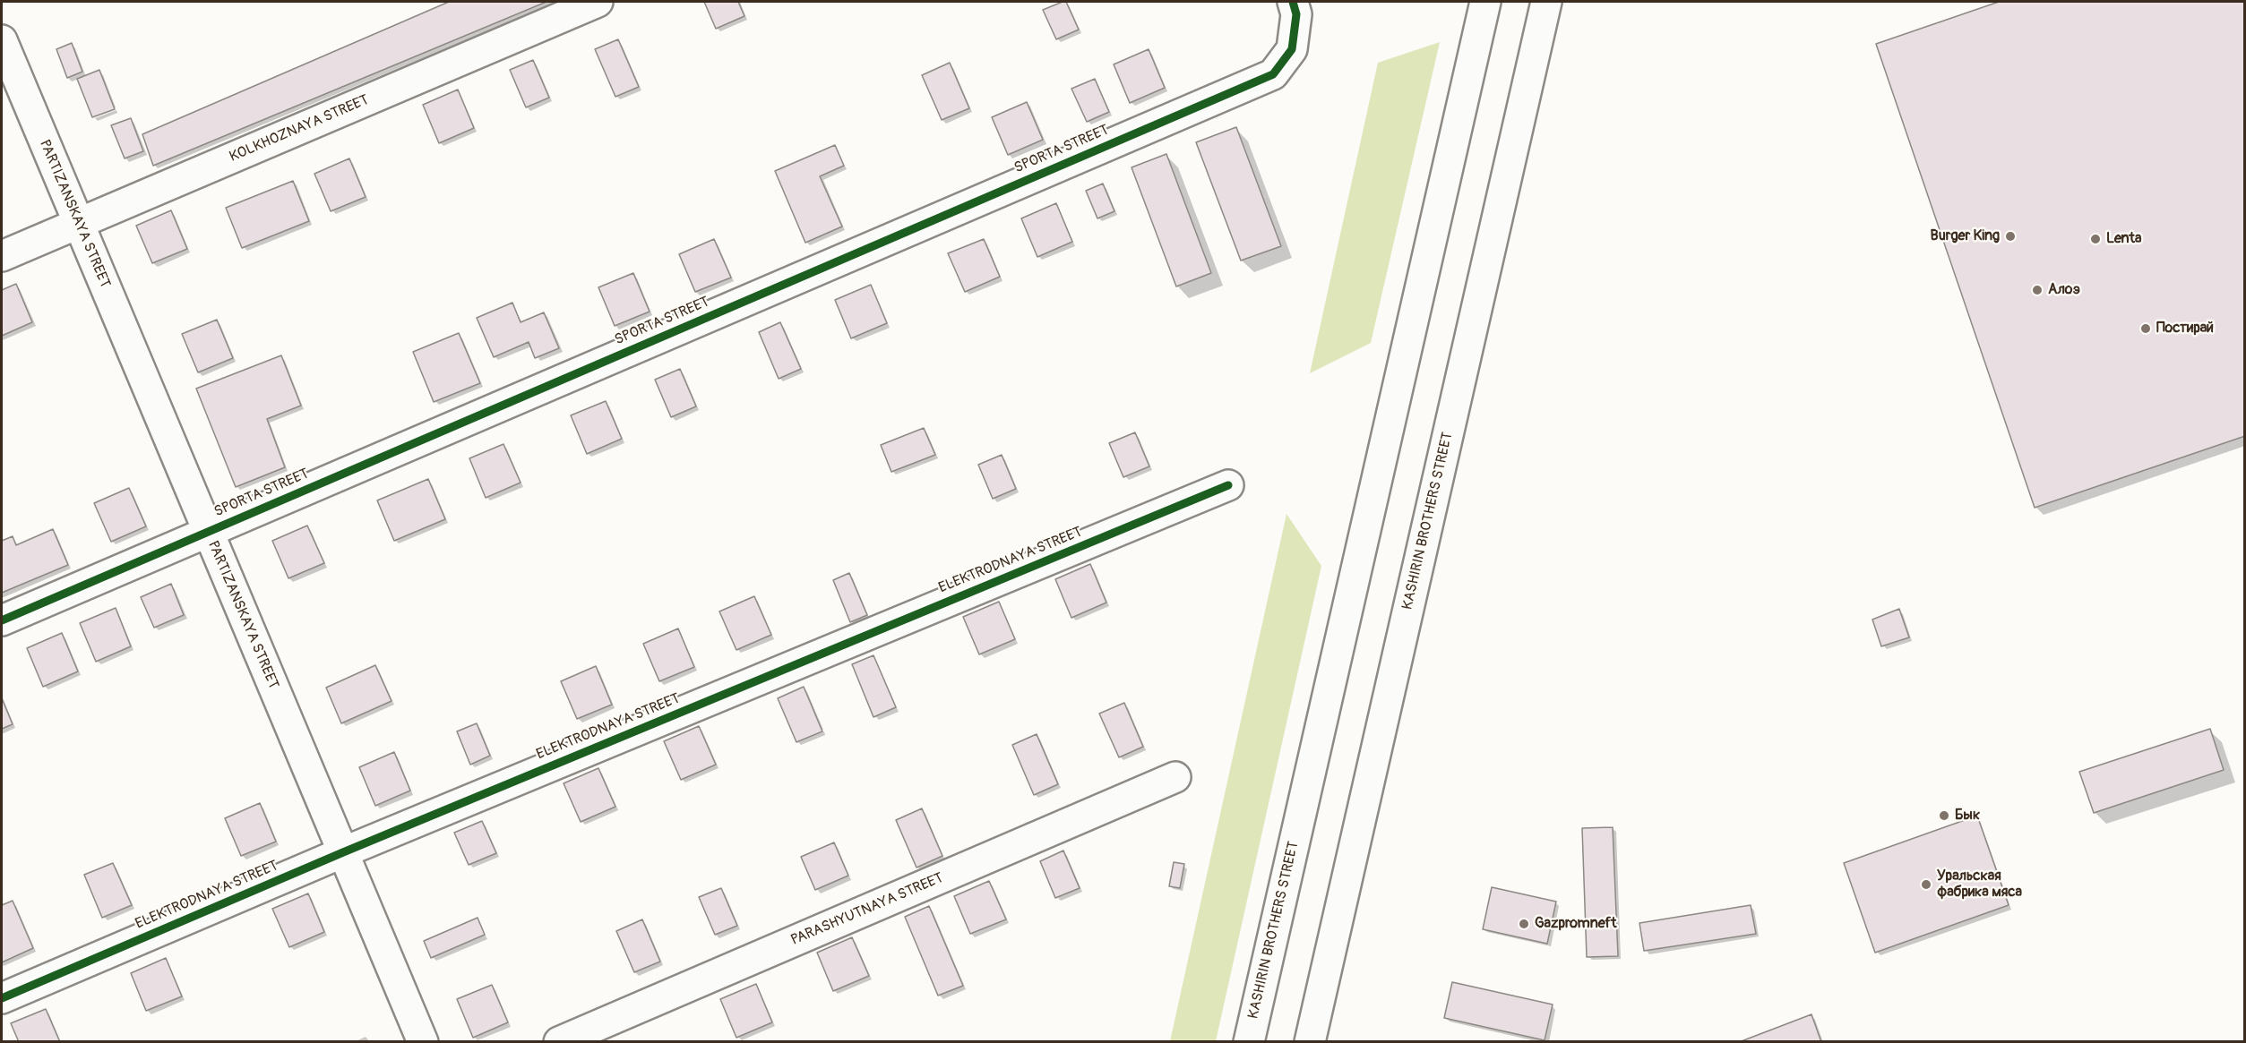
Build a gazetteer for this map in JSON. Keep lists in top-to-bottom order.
{
  "streets": {
    "street": [
      "KOLKHOZNAYA STREET",
      "SPORTA STREET",
      "PARTIZANSKAYA STREET",
      "KASHIRIN BROTHERS STREET",
      "ELEKTRODNAYA STREET",
      "PARASHYUTNAYA STREET"
    ]
  },
  "crossings": [
    ["KOLKHOZNAYA STREET", "PARTIZANSKAYA STREET"],
    ["SPORTA STREET", "PARTIZANSKAYA STREET"],
    ["PARTIZANSKAYA STREET", "ELEKTRODNAYA STREET"]
  ],
  "places": [
    "Burger King",
    "Lenta",
    "Алоэ",
    "Постирай",
    "Бык",
    "Уральская фабрика мяса",
    "Gazpromneft"
  ]
}
